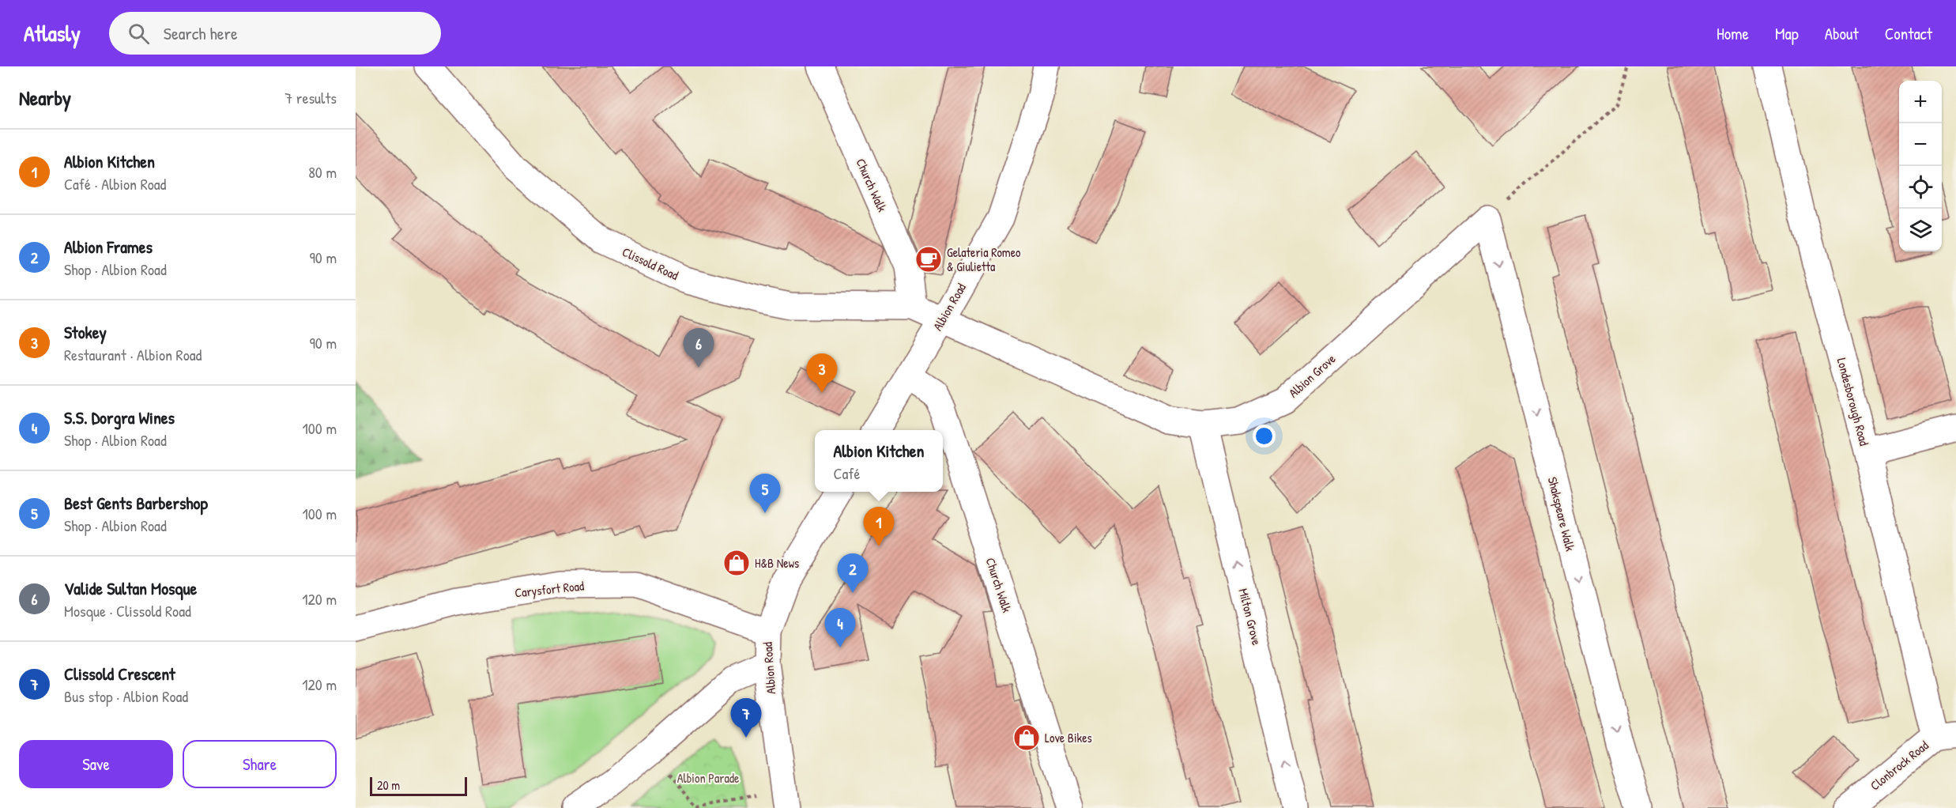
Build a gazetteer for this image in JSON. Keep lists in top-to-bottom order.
{
  "streets": {
    "street": [
      "Church Walk",
      "Clissold Road",
      "Albion Road",
      "Albion Grove",
      "Londesborough Road",
      "Shakspeare Walk",
      "Carysfort Road",
      "Milton Grove",
      "Clonbrock Road"
    ]
  },
  "crossings": [
    ["Church Walk", "Clissold Road"],
    ["Church Walk", "Albion Road"],
    ["Clissold Road", "Albion Road"],
    ["Clissold Road", "Albion Grove"],
    ["Albion Road", "Albion Grove"],
    ["Albion Road", "Carysfort Road"],
    ["Albion Grove", "Shakspeare Walk"],
    ["Albion Grove", "Milton Grove"],
    ["Londesborough Road", "Clonbrock Road"]
  ],
  "one_way": ["Shakspeare Walk", "Milton Grove"],
  "parks": ["Albion Parade"],
  "places": {
    "cafe": ["Gelateria Romeo & Giulietta"],
    "shop": ["H&B News", "Love Bikes"]
  },
  "scale_bar": "20 m",
  "page": {
    "header": "Atlasly",
    "search": "Search here",
    "nav": [
      "Home",
      "Map",
      "About",
      "Contact"
    ],
    "heading": ["Nearby", "7 results"],
    "map_buttons": ["+", "−"],
    "list": [
      {
        "mark": "1",
        "name": "Albion Kitchen",
        "note": "Café · Albion Road",
        "value": "80 m"
      },
      {
        "mark": "2",
        "name": "Albion Frames",
        "note": "Shop · Albion Road",
        "value": "90 m"
      },
      {
        "mark": "3",
        "name": "Stokey",
        "note": "Restaurant · Albion Road",
        "value": "90 m"
      },
      {
        "mark": "4",
        "name": "S.S. Dorgra Wines",
        "note": "Shop · Albion Road",
        "value": "100 m"
      },
      {
        "mark": "5",
        "name": "Best Gents Barbershop",
        "note": "Shop · Albion Road",
        "value": "100 m"
      },
      {
        "mark": "6",
        "name": "Valide Sultan Mosque",
        "note": "Mosque · Clissold Road",
        "value": "120 m"
      },
      {
        "mark": "7",
        "name": "Clissold Crescent",
        "note": "Bus stop · Albion Road",
        "value": "120 m"
      }
    ],
    "pins": [
      "6",
      "3",
      "5",
      "1",
      "2",
      "4",
      "7"
    ],
    "popup": ["Albion Kitchen", "Café"],
    "buttons": ["Save", "Share"],
    "scale": "20 m"
  }
}
